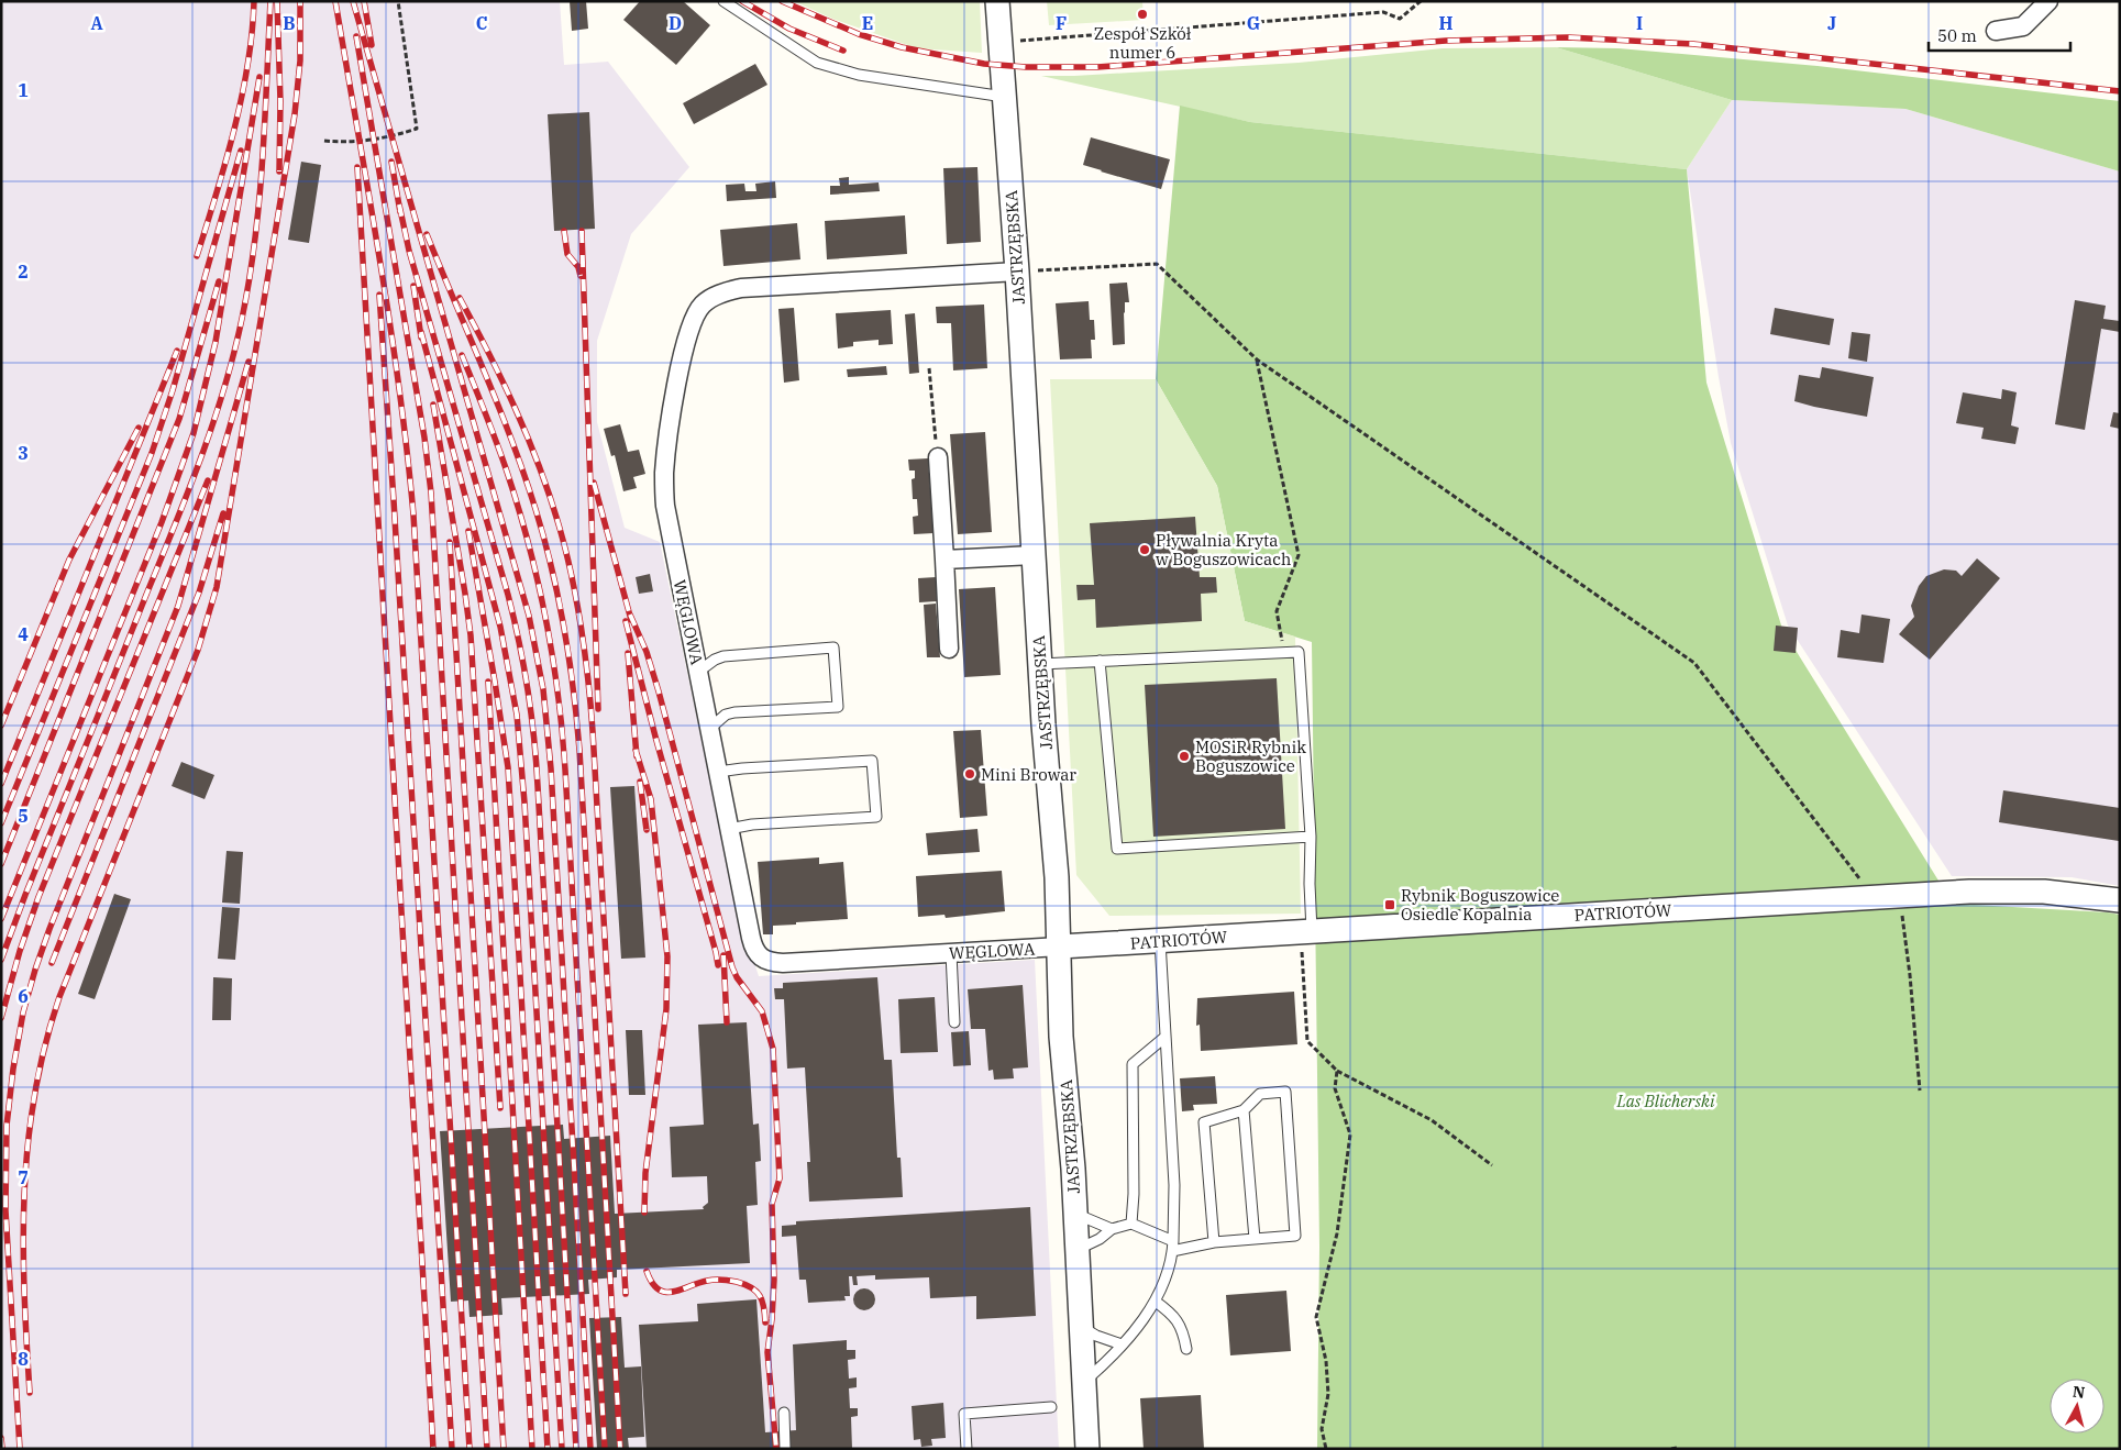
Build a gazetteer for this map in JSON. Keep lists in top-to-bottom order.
{
  "streets": {
    "street": ["JASTRZĘBSKA", "WĘGLOWA", "PATRIOTÓW"]
  },
  "crossings": [
    ["JASTRZĘBSKA", "WĘGLOWA"],
    ["JASTRZĘBSKA", "PATRIOTÓW"],
    ["WĘGLOWA", "PATRIOTÓW"]
  ],
  "parks": ["Las Blicherski"],
  "places": {
    "other": [
      "Zespół Szkół numer 6",
      "Pływalnia Kryta w Boguszowicach",
      "MOSiR Rybnik Boguszowice",
      "Mini Browar"
    ],
    "transit": ["Rybnik Boguszowice Osiedle Kopalnia"]
  },
  "scale_bar": "50 m",
  "north": "top",
  "grid": {
    "columns": [
      "A",
      "B",
      "C",
      "D",
      "E",
      "F",
      "G",
      "H",
      "I",
      "J"
    ],
    "rows": [
      "1",
      "2",
      "3",
      "4",
      "5",
      "6",
      "7",
      "8"
    ]
  }
}
